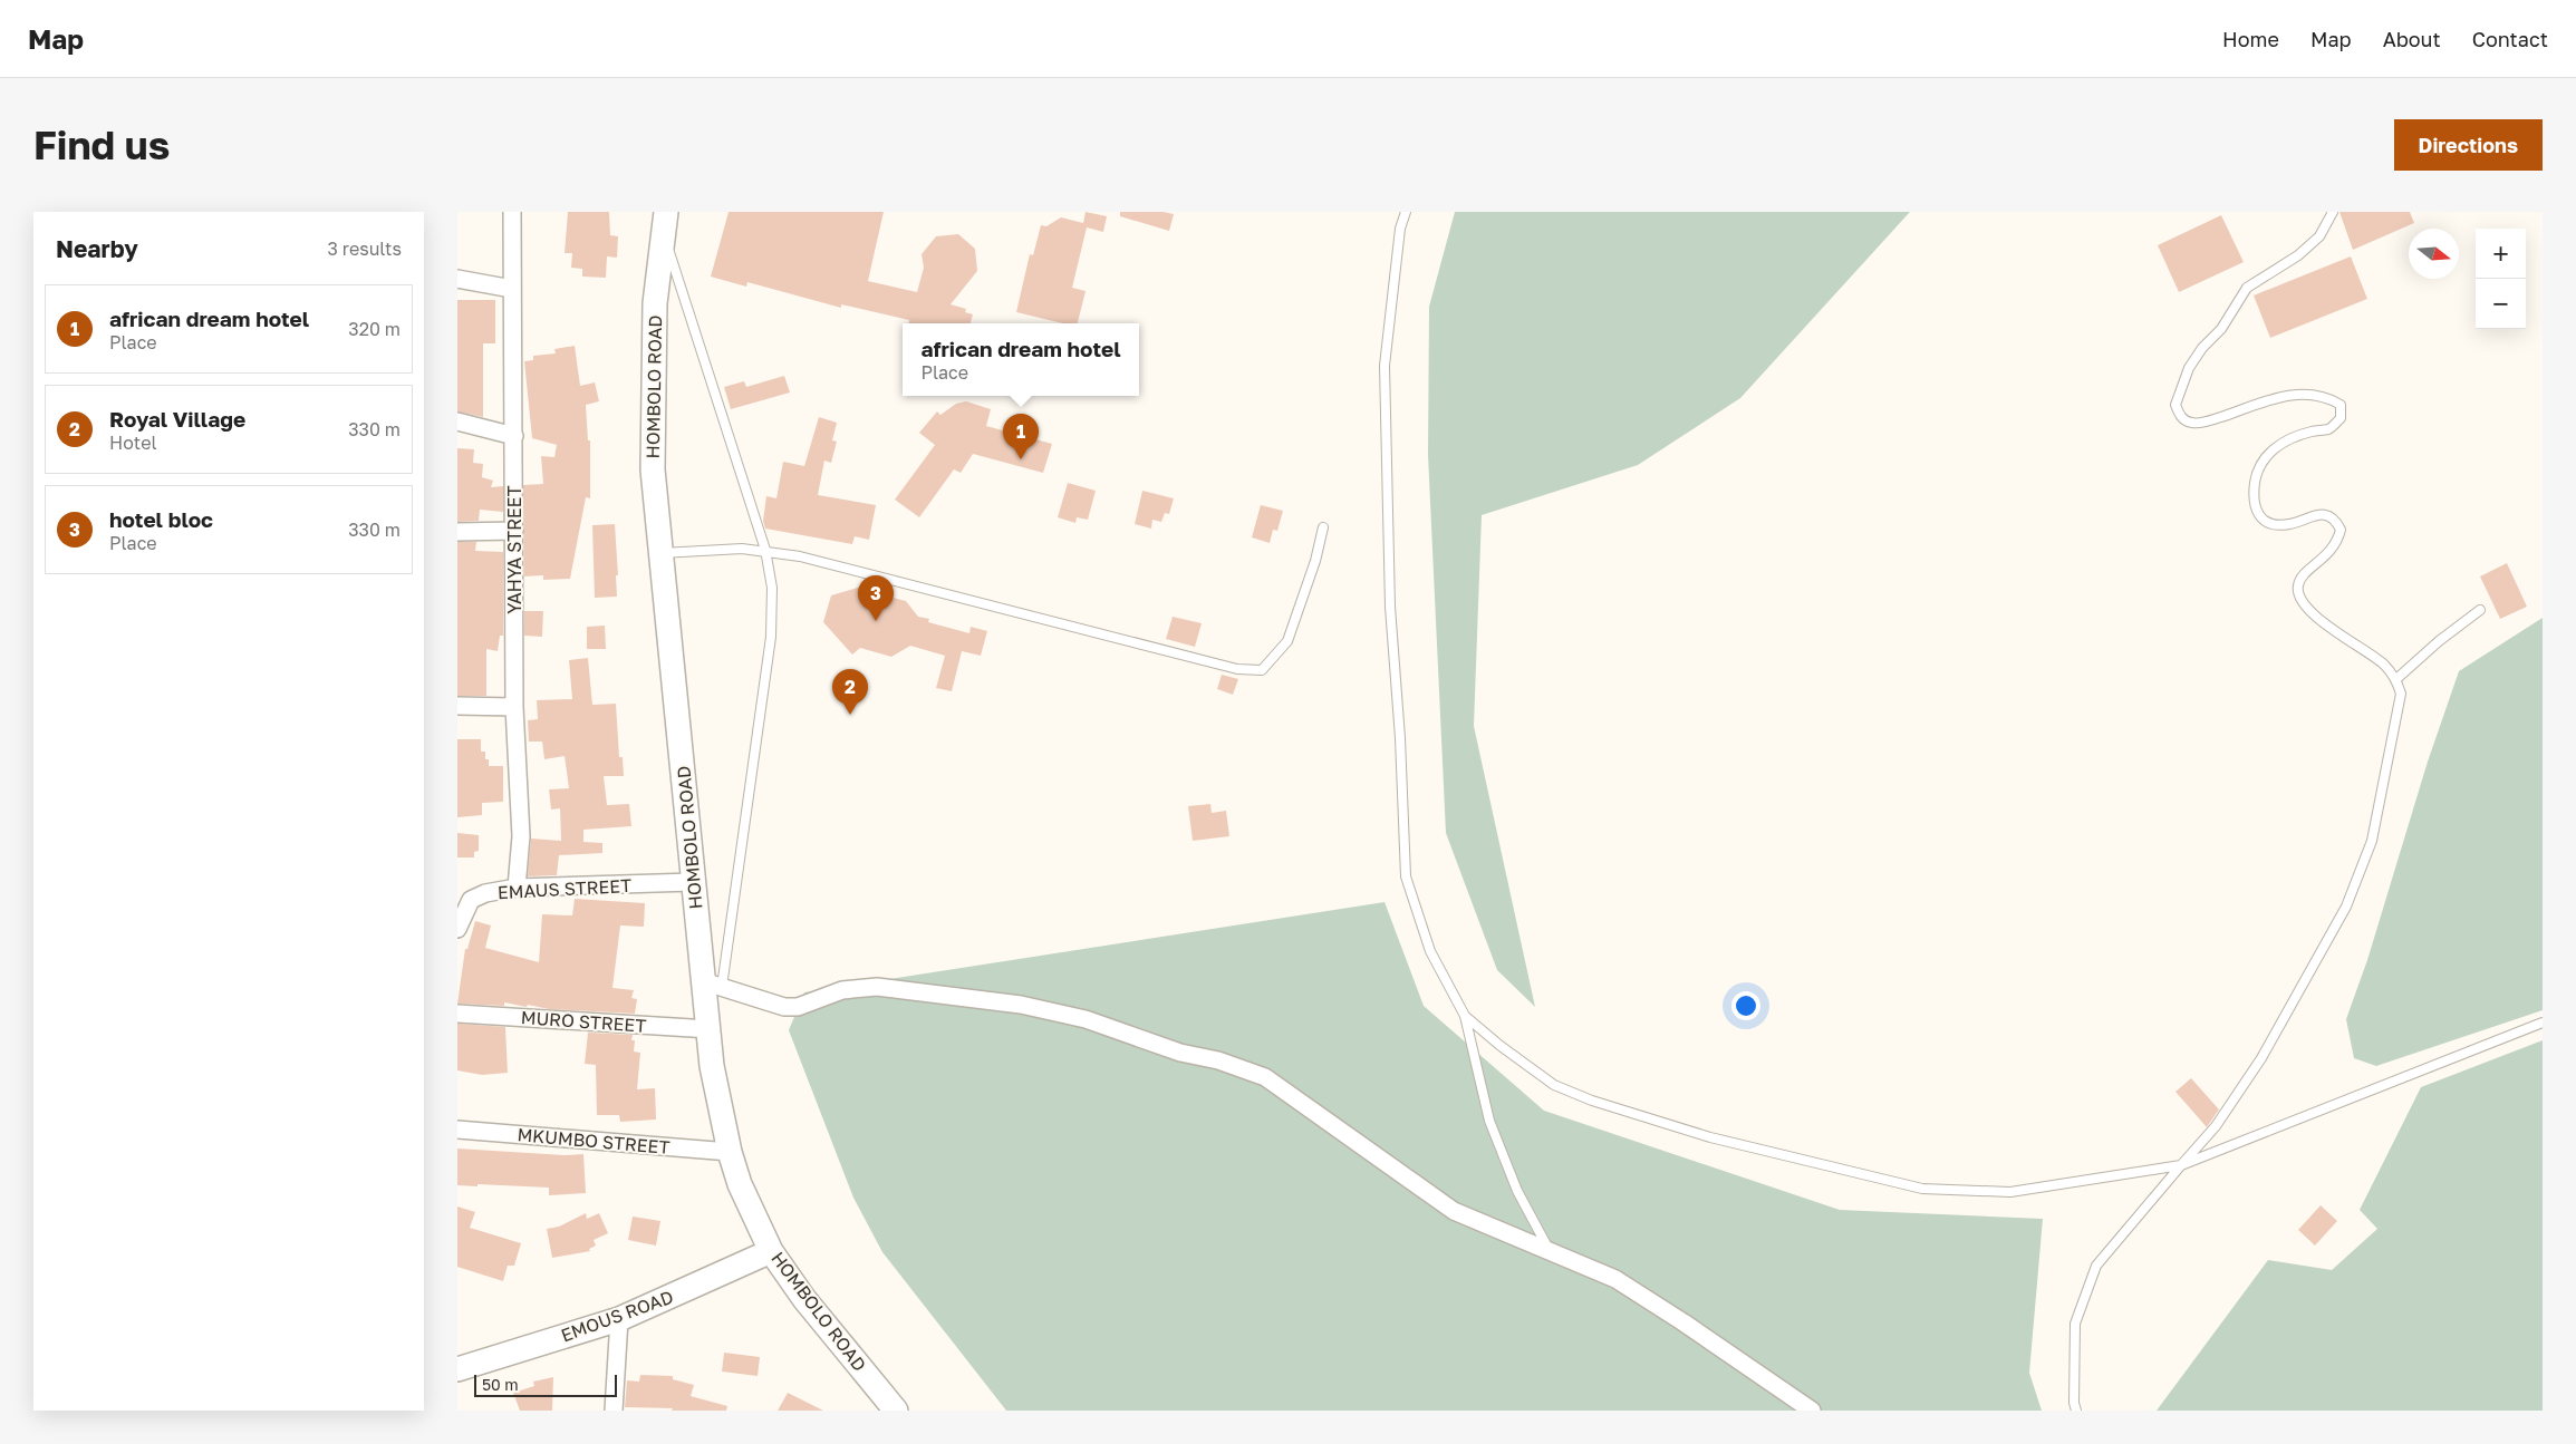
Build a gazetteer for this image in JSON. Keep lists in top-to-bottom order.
{
  "streets": {
    "street": [
      "HOMBOLO ROAD",
      "YAHYA STREET",
      "EMAUS STREET",
      "MURO STREET",
      "MKUMBO STREET",
      "EMOUS ROAD"
    ]
  },
  "crossings": [
    ["HOMBOLO ROAD", "EMAUS STREET"],
    ["HOMBOLO ROAD", "MURO STREET"],
    ["HOMBOLO ROAD", "MKUMBO STREET"],
    ["HOMBOLO ROAD", "EMOUS ROAD"],
    ["YAHYA STREET", "EMAUS STREET"]
  ],
  "scale_bar": "50 m",
  "north": "right",
  "page": {
    "header": "Map",
    "nav": [
      "Home",
      "Map",
      "About",
      "Contact"
    ],
    "buttons": "Directions",
    "title": "Find us",
    "heading": ["Nearby", "3 results"],
    "map_buttons": ["+", "−"],
    "list": [
      {
        "mark": "1",
        "name": "african dream hotel",
        "note": "Place",
        "value": "320 m"
      },
      {
        "mark": "2",
        "name": "Royal Village",
        "note": "Hotel",
        "value": "330 m"
      },
      {
        "mark": "3",
        "name": "hotel bloc",
        "note": "Place",
        "value": "330 m"
      }
    ],
    "popup": ["african dream hotel", "Place"],
    "pins": ["1", "3", "2"],
    "scale": "50 m"
  }
}
